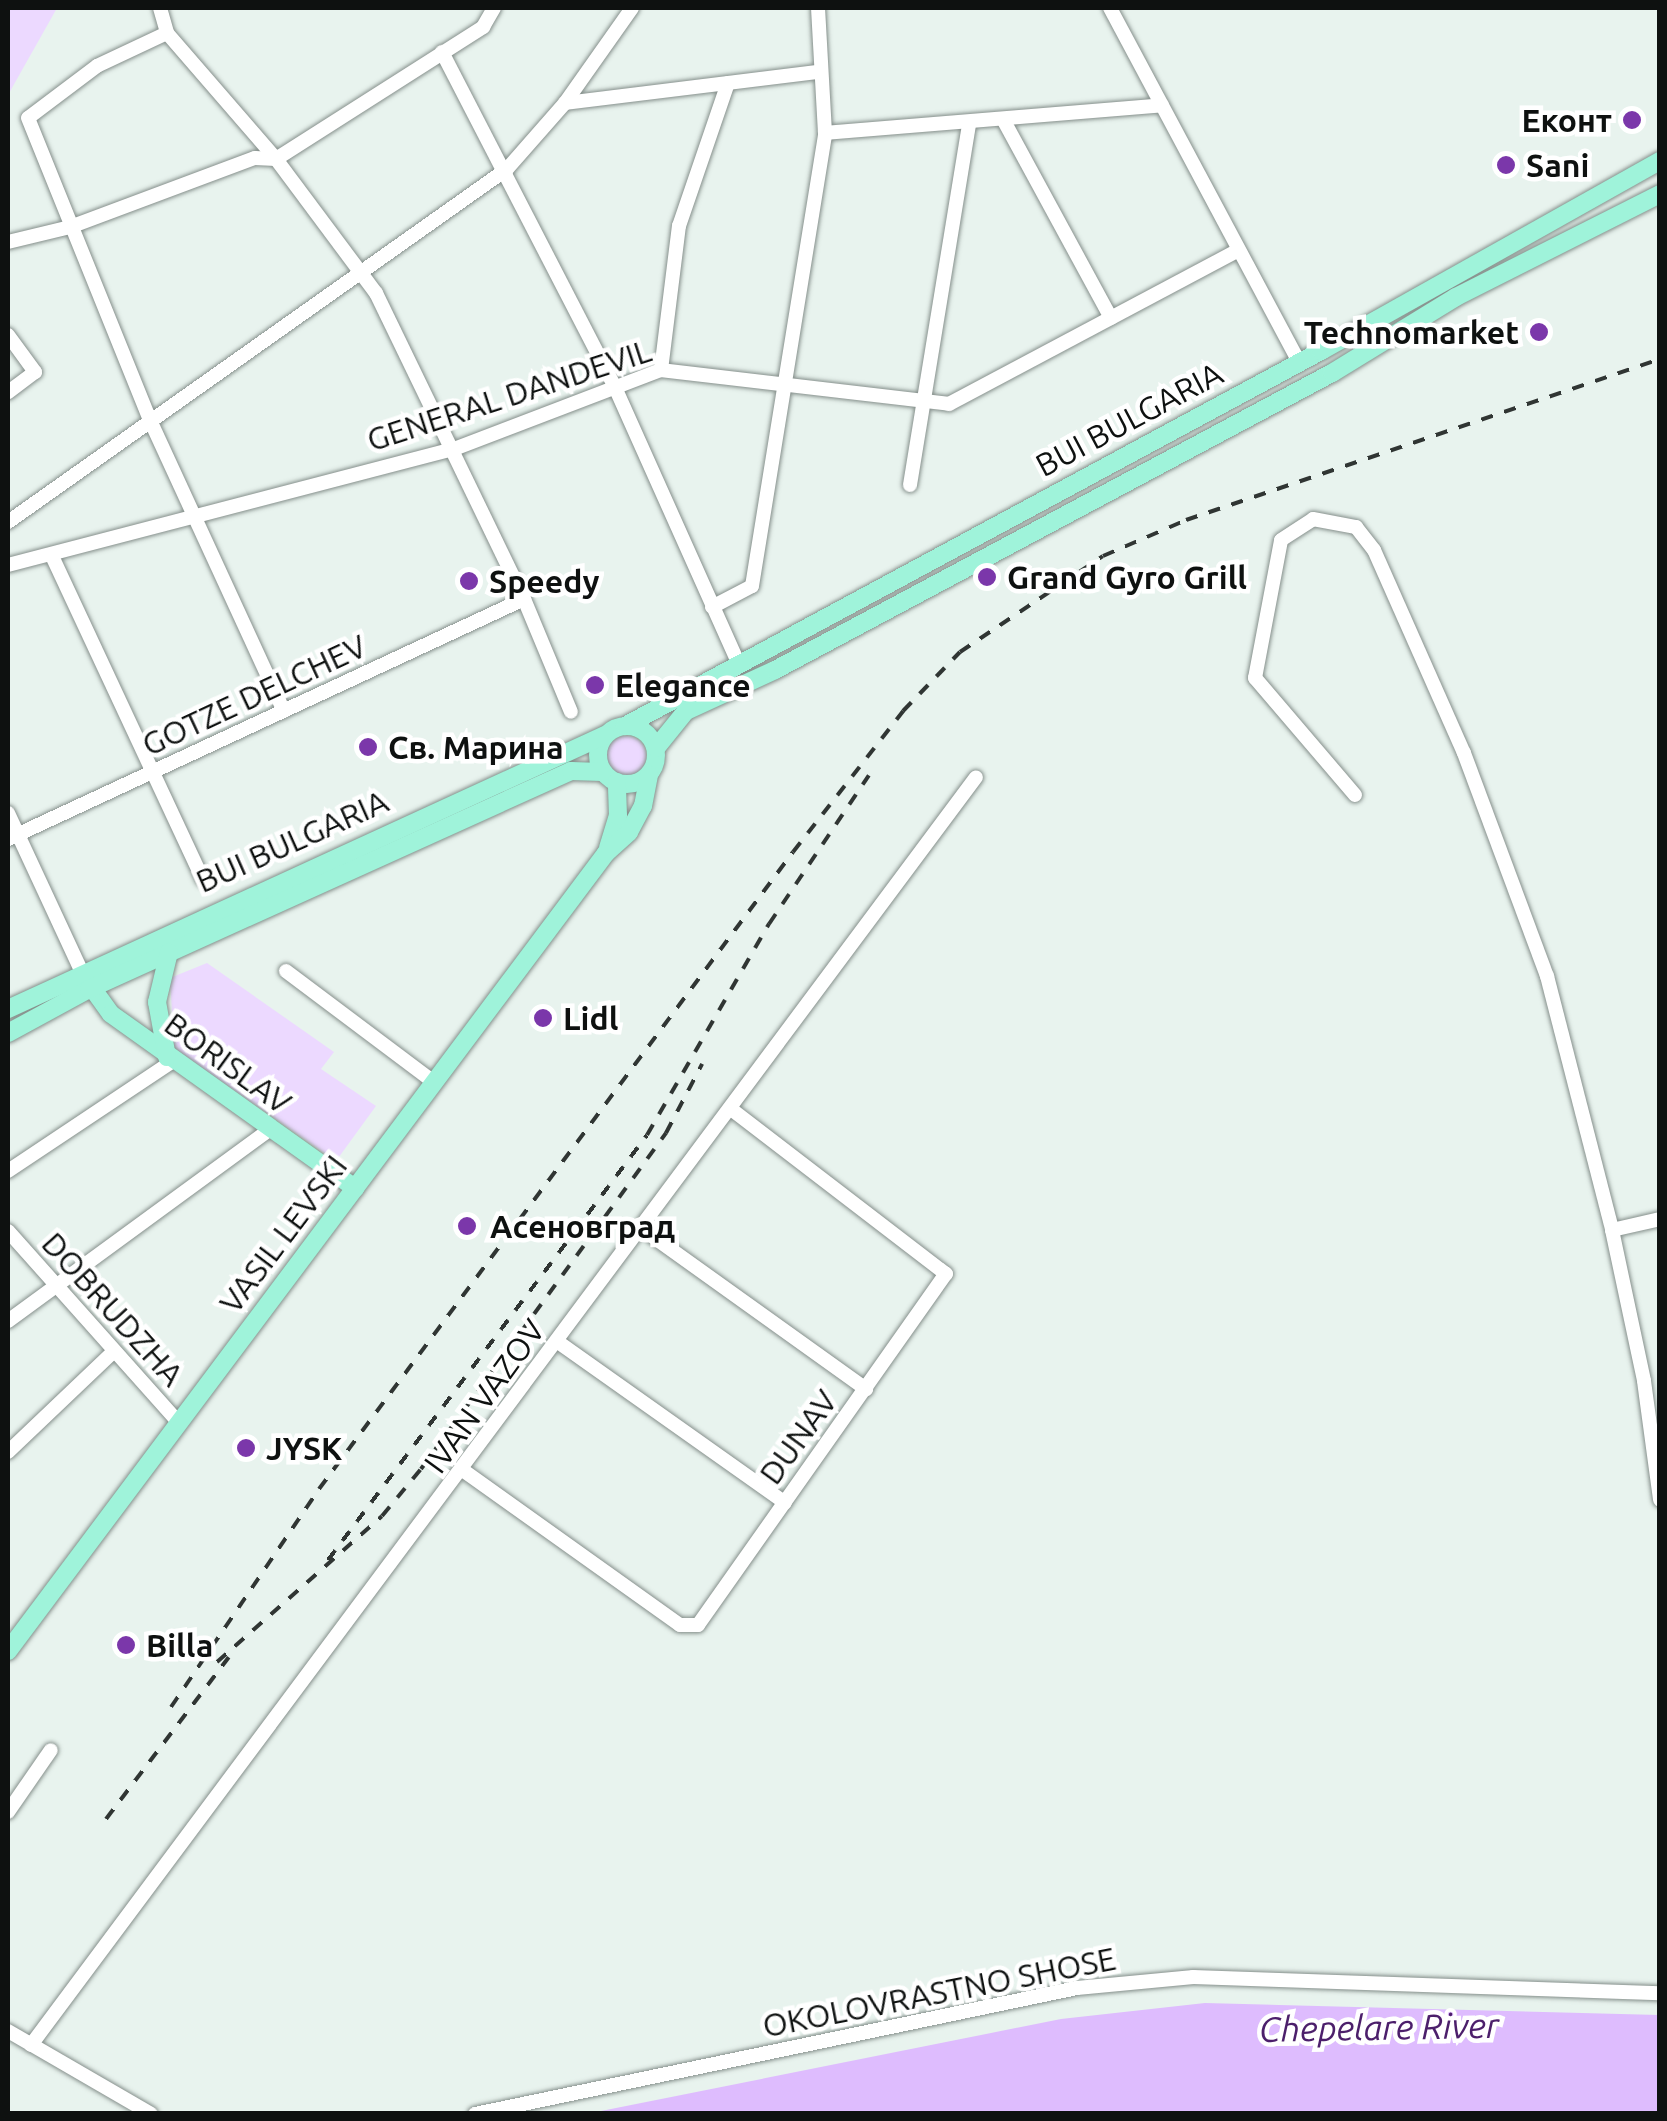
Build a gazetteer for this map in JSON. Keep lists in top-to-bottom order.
{
  "streets": {
    "main road": ["BUI BULGARIA", "BORISLAV", "VASIL LEVSKI"],
    "street": [
      "GENERAL DANDEVIL",
      "GOTZE DELCHEV",
      "DOBRUDZHA",
      "IVAN VAZOV",
      "DUNAV",
      "OKOLOVRASTNO SHOSE"
    ]
  },
  "crossings": [
    ["BUI BULGARIA", "BORISLAV"],
    ["BUI BULGARIA", "VASIL LEVSKI"],
    ["BORISLAV", "VASIL LEVSKI"],
    ["VASIL LEVSKI", "DOBRUDZHA"],
    ["IVAN VAZOV", "DUNAV"]
  ],
  "water": ["Chepelare River"],
  "places": [
    "Еконт",
    "Sani",
    "Technomarket",
    "Grand Gyro Grill",
    "Speedy",
    "Elegance",
    "Св. Марина",
    "Lidl",
    "Асеновград",
    "JYSK",
    "Billa"
  ]
}
